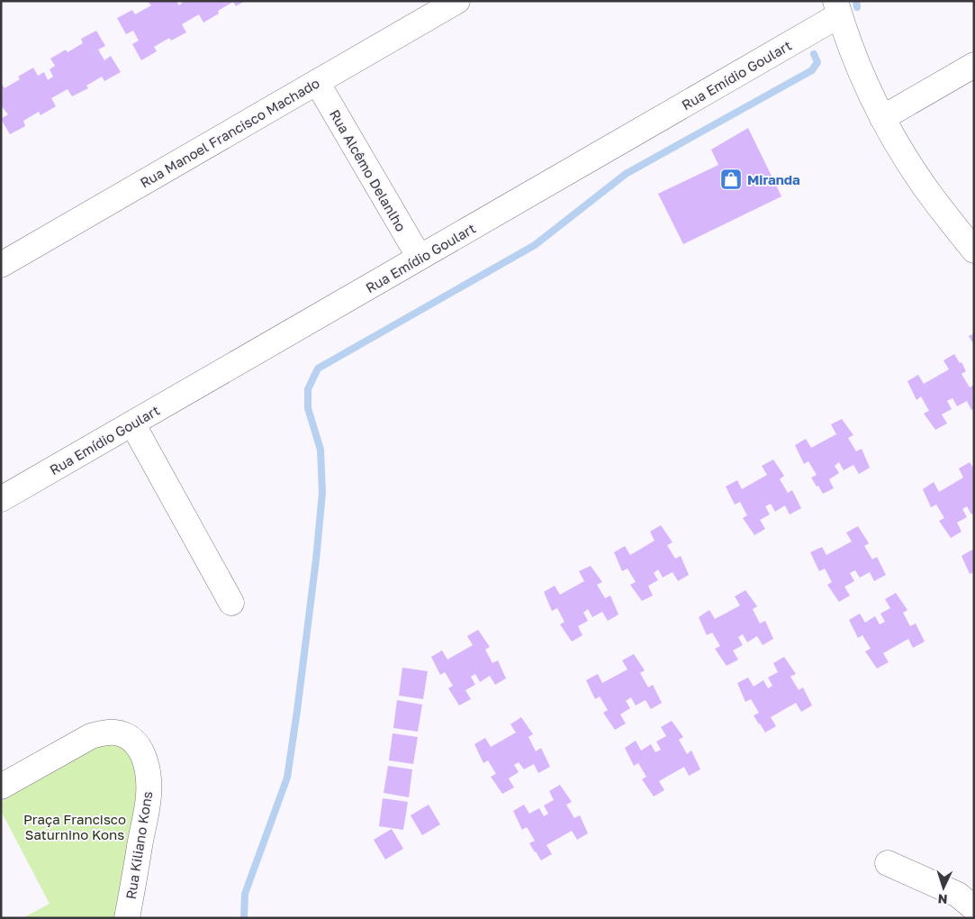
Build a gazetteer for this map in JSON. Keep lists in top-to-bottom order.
{
  "streets": {
    "street": [
      "Rua Emídio Goulart",
      "Rua Manoel Francisco Machado",
      "Rua Alcêmo Delanlho",
      "Rua Kiliano Kons"
    ]
  },
  "crossings": [
    ["Rua Emídio Goulart", "Rua Alcêmo Delanlho"],
    ["Rua Manoel Francisco Machado", "Rua Alcêmo Delanlho"]
  ],
  "parks": ["Praça Francisco Saturnino Kons"],
  "places": {
    "shop": ["Miranda"]
  },
  "north": "bottom"
}
